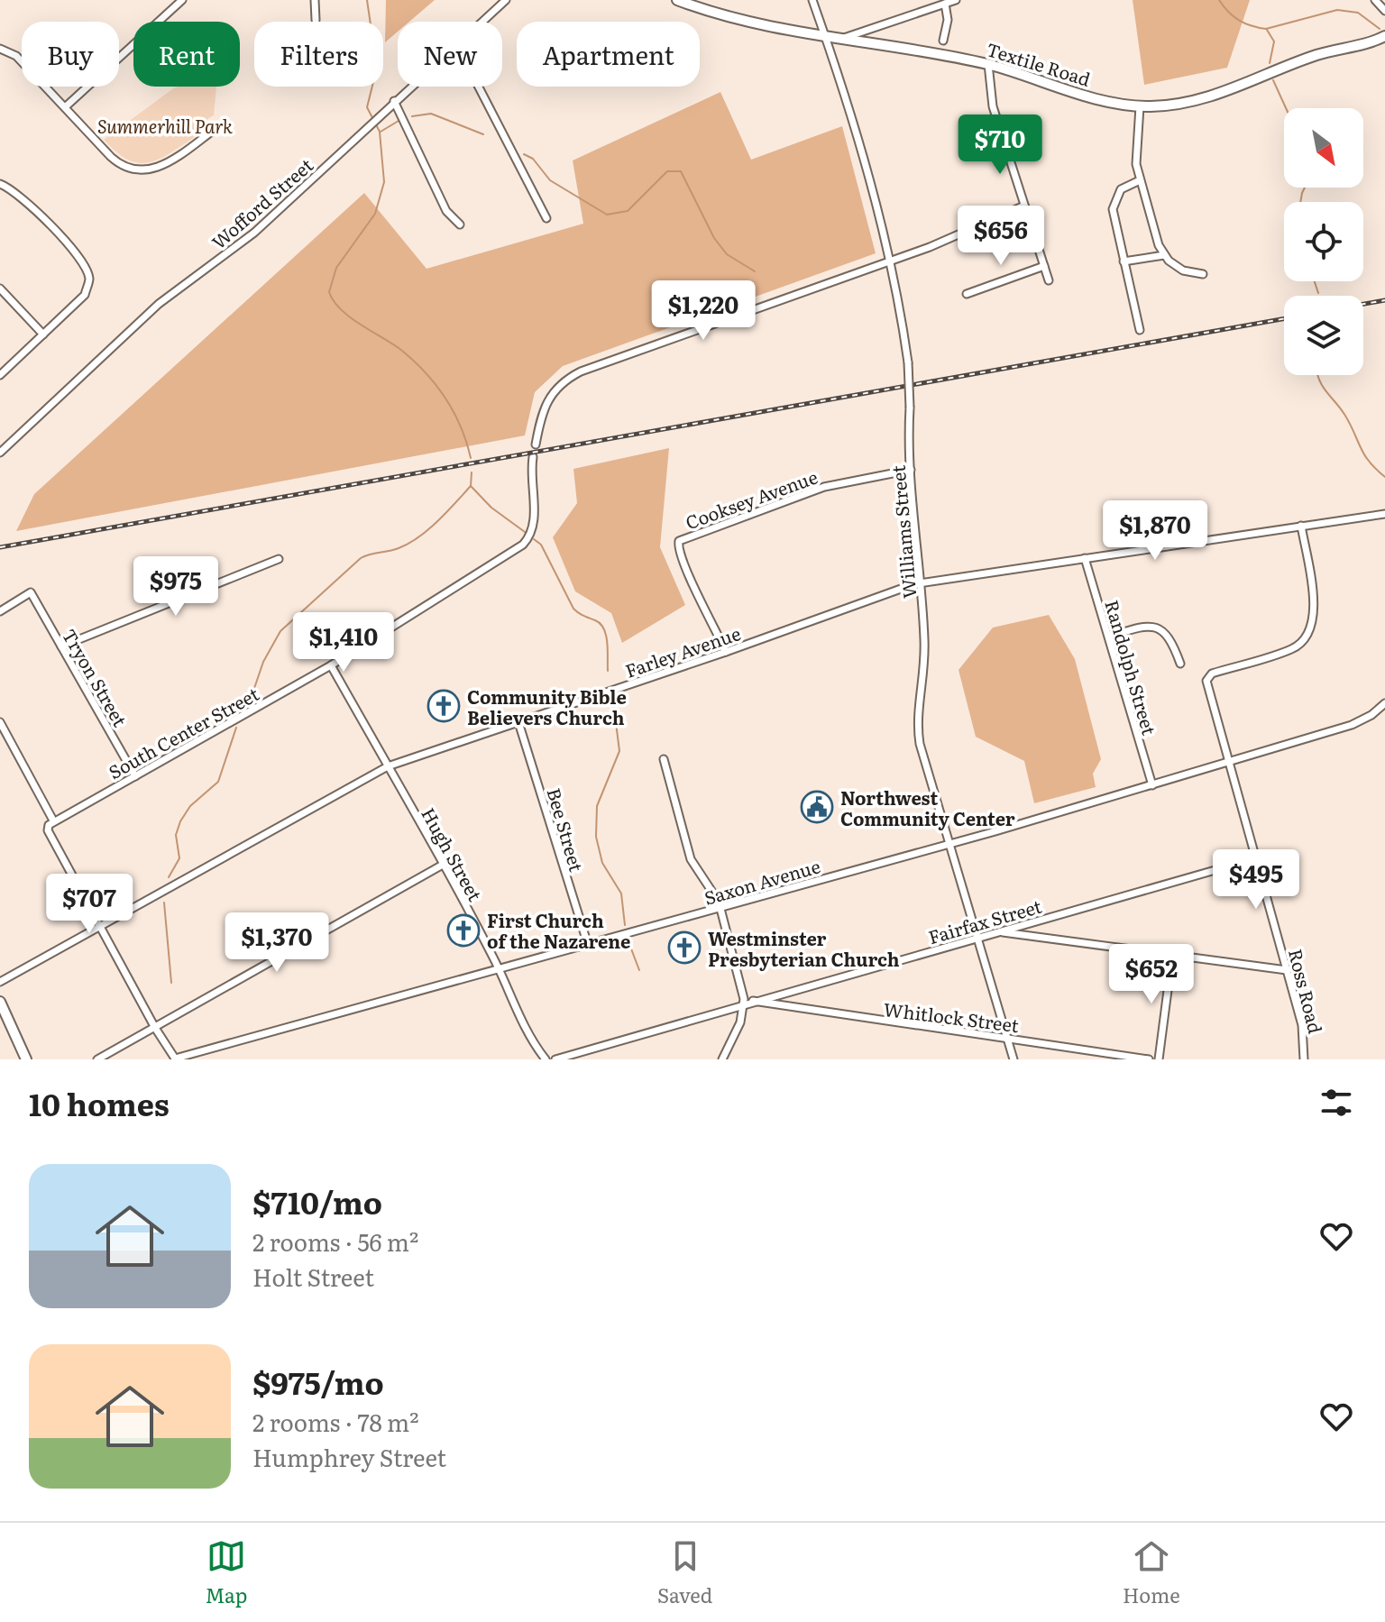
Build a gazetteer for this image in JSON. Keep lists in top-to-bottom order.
{
  "streets": {
    "street": [
      "Textile Road",
      "Wofford Street",
      "Cooksey Avenue",
      "Williams Street",
      "Farley Avenue",
      "Randolph Street",
      "Tryon Street",
      "South Center Street",
      "Bee Street",
      "Hugh Street",
      "Saxon Avenue",
      "Fairfax Street",
      "Ross Road",
      "Whitlock Street"
    ]
  },
  "crossings": [
    ["Textile Road", "Williams Street"],
    ["Cooksey Avenue", "Williams Street"],
    ["Cooksey Avenue", "Farley Avenue"],
    ["Williams Street", "Farley Avenue"],
    ["Williams Street", "Saxon Avenue"],
    ["Williams Street", "Fairfax Street"],
    ["Williams Street", "Whitlock Street"],
    ["Farley Avenue", "Randolph Street"],
    ["Farley Avenue", "Bee Street"],
    ["Farley Avenue", "Hugh Street"],
    ["Farley Avenue", "Ross Road"],
    ["Randolph Street", "Saxon Avenue"],
    ["Tryon Street", "South Center Street"],
    ["South Center Street", "Hugh Street"],
    ["Bee Street", "Saxon Avenue"],
    ["Hugh Street", "Saxon Avenue"],
    ["Saxon Avenue", "Ross Road"],
    ["Fairfax Street", "Ross Road"],
    ["Fairfax Street", "Whitlock Street"]
  ],
  "parks": ["Summerhill Park"],
  "places": {
    "church": ["Community Bible Believers Church", "First Church of the Nazarene", "Westminster Presbyterian Church"],
    "public building": ["Northwest Community Center"]
  },
  "north": "bottom right",
  "page": {
    "chip": [
      "Buy",
      "Rent",
      "Filters",
      "New",
      "Apartment"
    ],
    "price": [
      "$710",
      "$656",
      "$1,220",
      "$1,870",
      "$975",
      "$1,410",
      "$495",
      "$707",
      "$1,370",
      "$652"
    ],
    "heading": "10 homes",
    "list": [
      {
        "name": "$710/mo",
        "note": "2 rooms · 56 m² · Holt Street"
      },
      {
        "name": "$975/mo",
        "note": "2 rooms · 78 m² · Humphrey Street"
      }
    ],
    "tabs": ["Map", "Saved", "Home"]
  }
}
